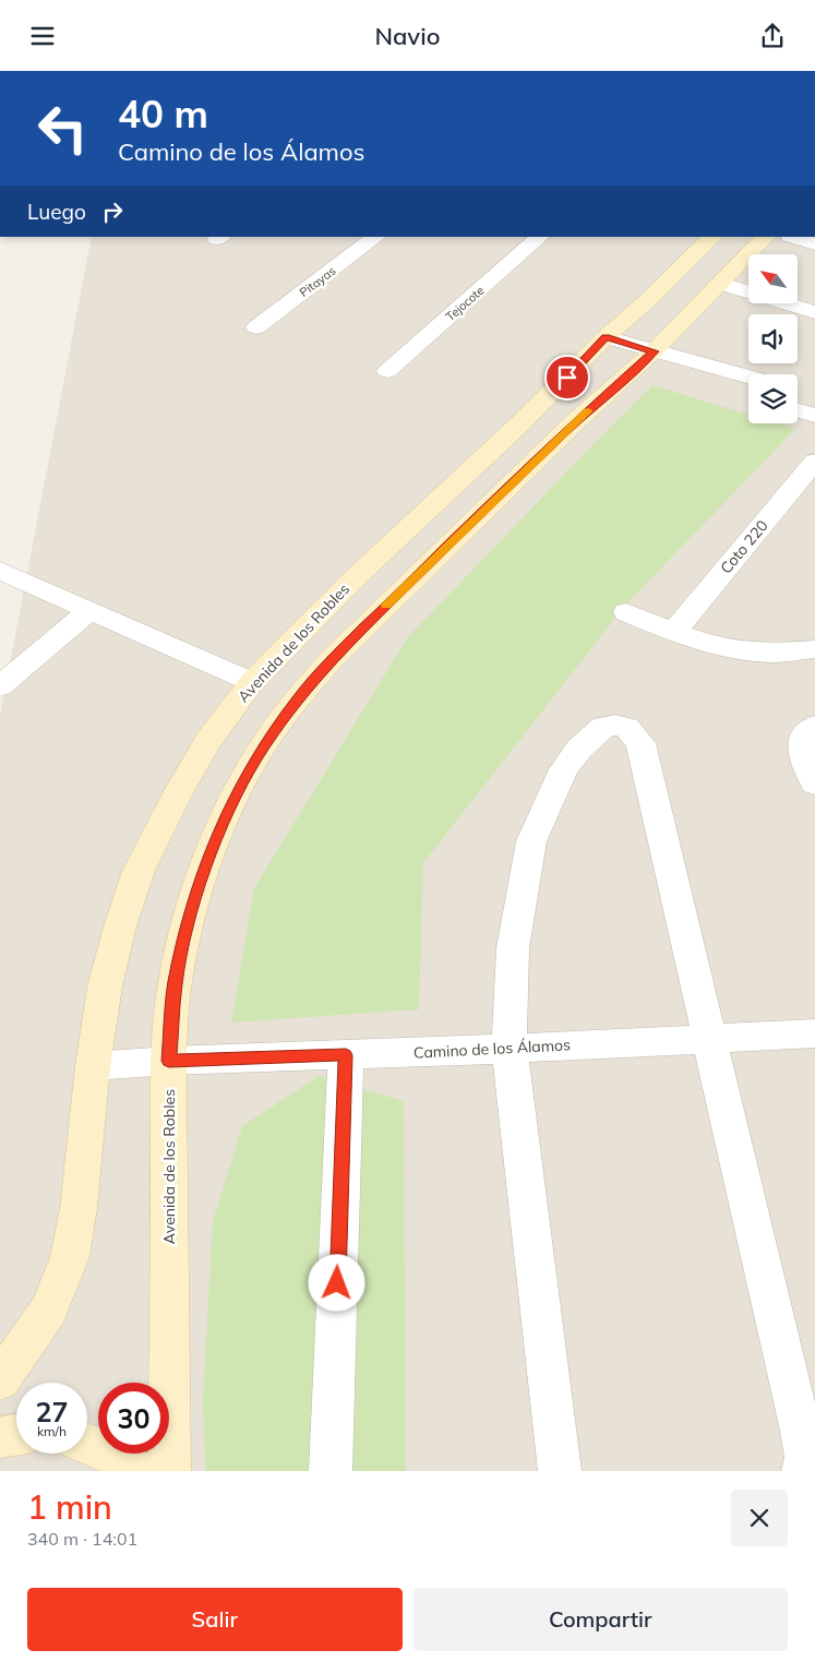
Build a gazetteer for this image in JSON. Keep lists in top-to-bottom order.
{
  "streets": {
    "street": [
      "Pitayas",
      "Tejocote",
      "Coto 220",
      "Avenida de los Robles",
      "Camino de los Álamos"
    ]
  },
  "crossings": [
    ["Avenida de los Robles", "Camino de los Álamos"]
  ],
  "north": "top left",
  "page": {
    "header": "Navio",
    "turn": ["40 m", "Camino de los Álamos"],
    "then": "Luego",
    "speed": "27 km/h",
    "limit": "30",
    "heading": ["1 min", "340 m · 14:01"],
    "buttons": ["Salir", "Compartir"]
  }
}
